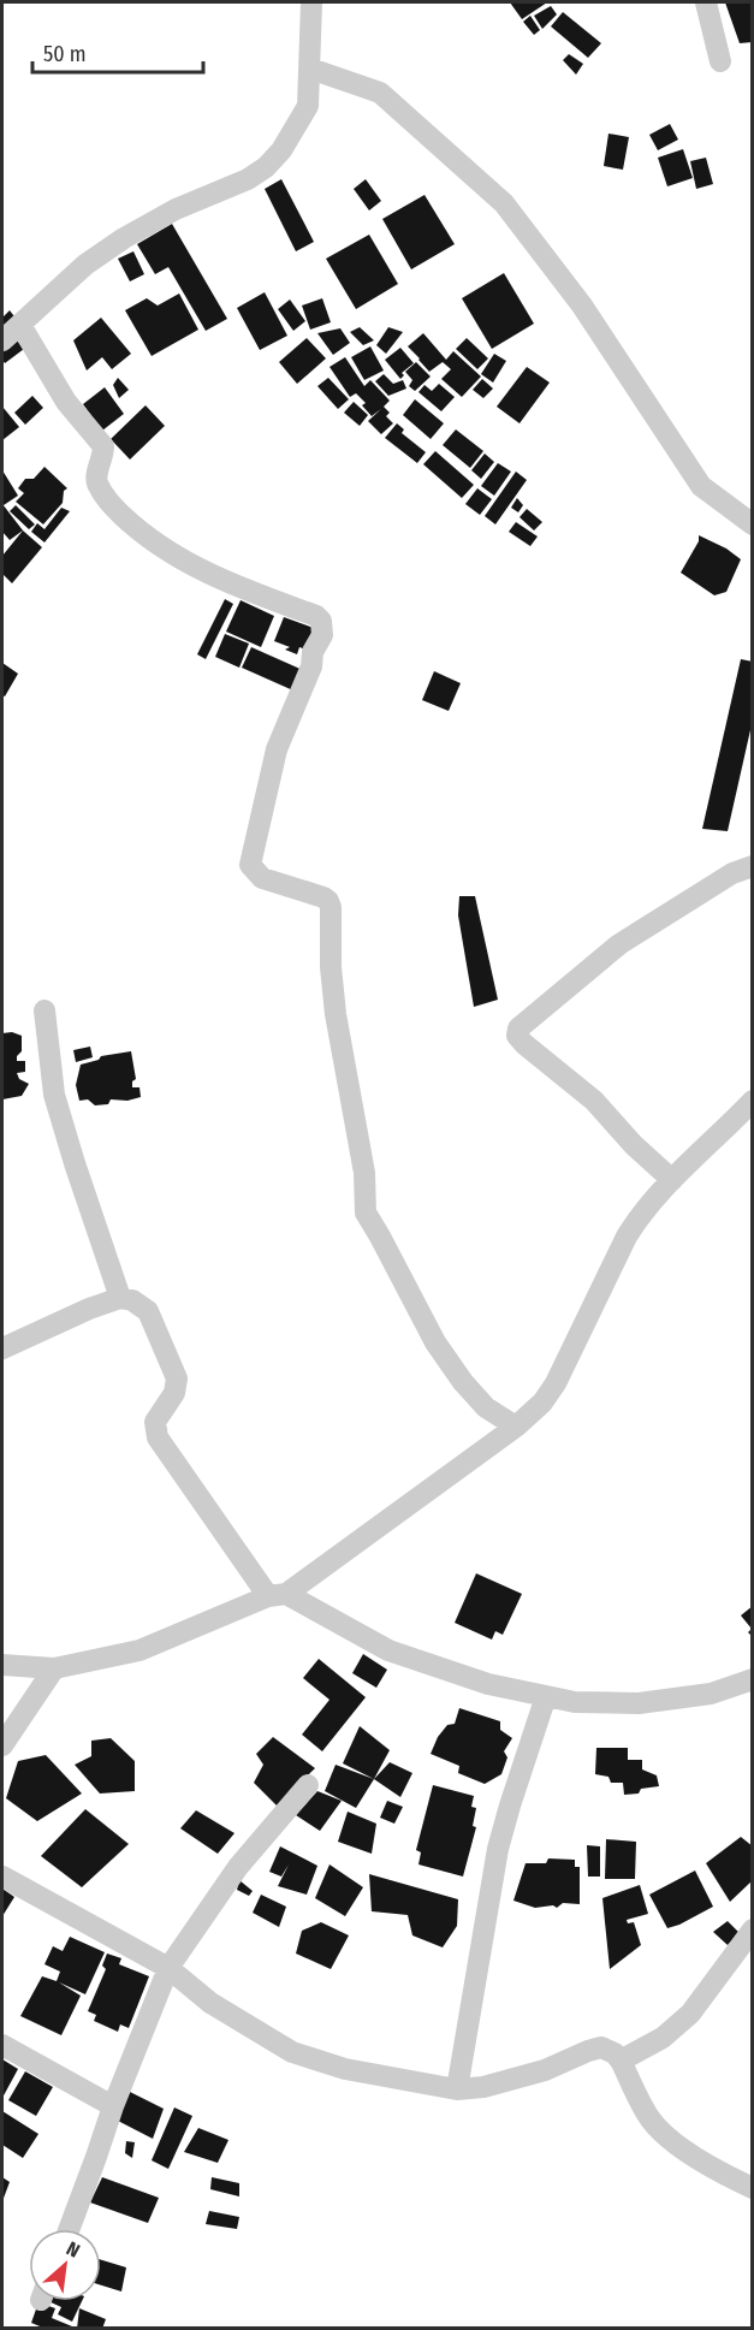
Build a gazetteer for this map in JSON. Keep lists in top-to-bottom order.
{
  "scale_bar": "50 m",
  "north": "top right"
}
